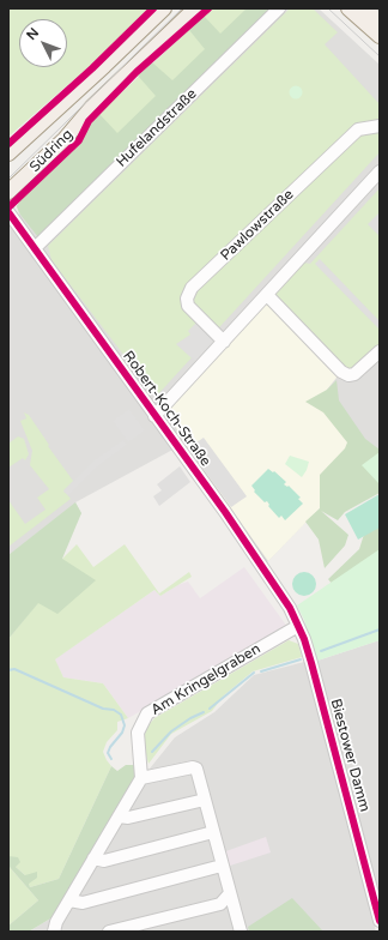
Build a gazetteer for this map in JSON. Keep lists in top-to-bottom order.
{
  "streets": {
    "main road": ["Südring"],
    "street": [
      "Hufelandstraße",
      "Pawlowstraße",
      "Robert-Koch-Straße",
      "Am Kringelgraben",
      "Biestower Damm"
    ]
  },
  "crossings": [
    ["Hufelandstraße", "Robert-Koch-Straße"],
    ["Robert-Koch-Straße", "Am Kringelgraben"],
    ["Robert-Koch-Straße", "Biestower Damm"],
    ["Am Kringelgraben", "Biestower Damm"]
  ],
  "north": "top left"
}
